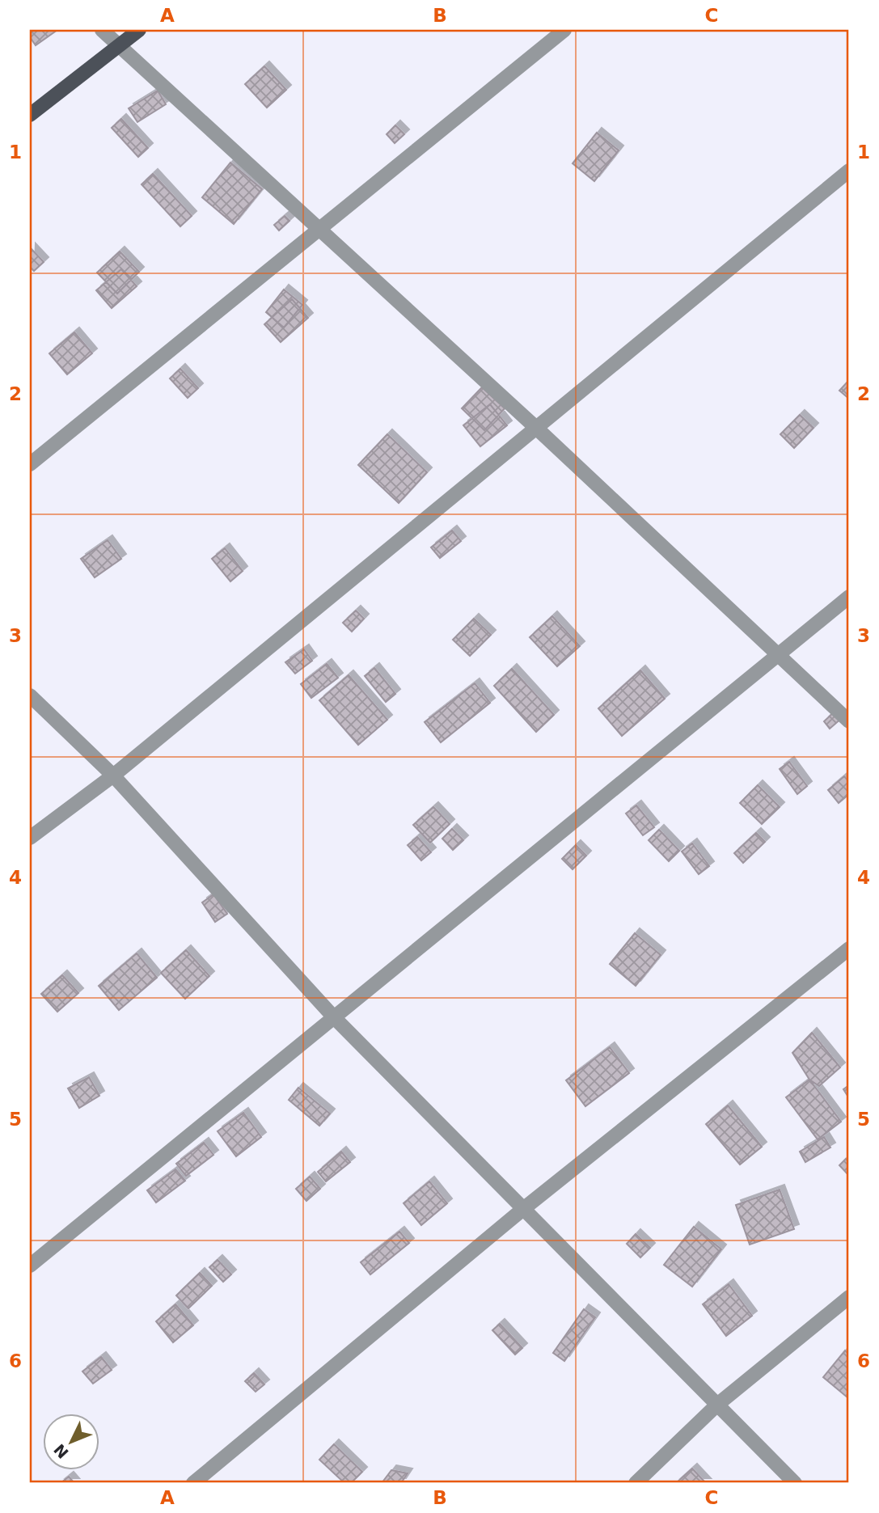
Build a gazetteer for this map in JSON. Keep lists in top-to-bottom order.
{
  "north": "bottom left",
  "grid": {
    "columns": ["A", "B", "C"],
    "rows": [
      "1",
      "2",
      "3",
      "4",
      "5",
      "6"
    ]
  }
}
